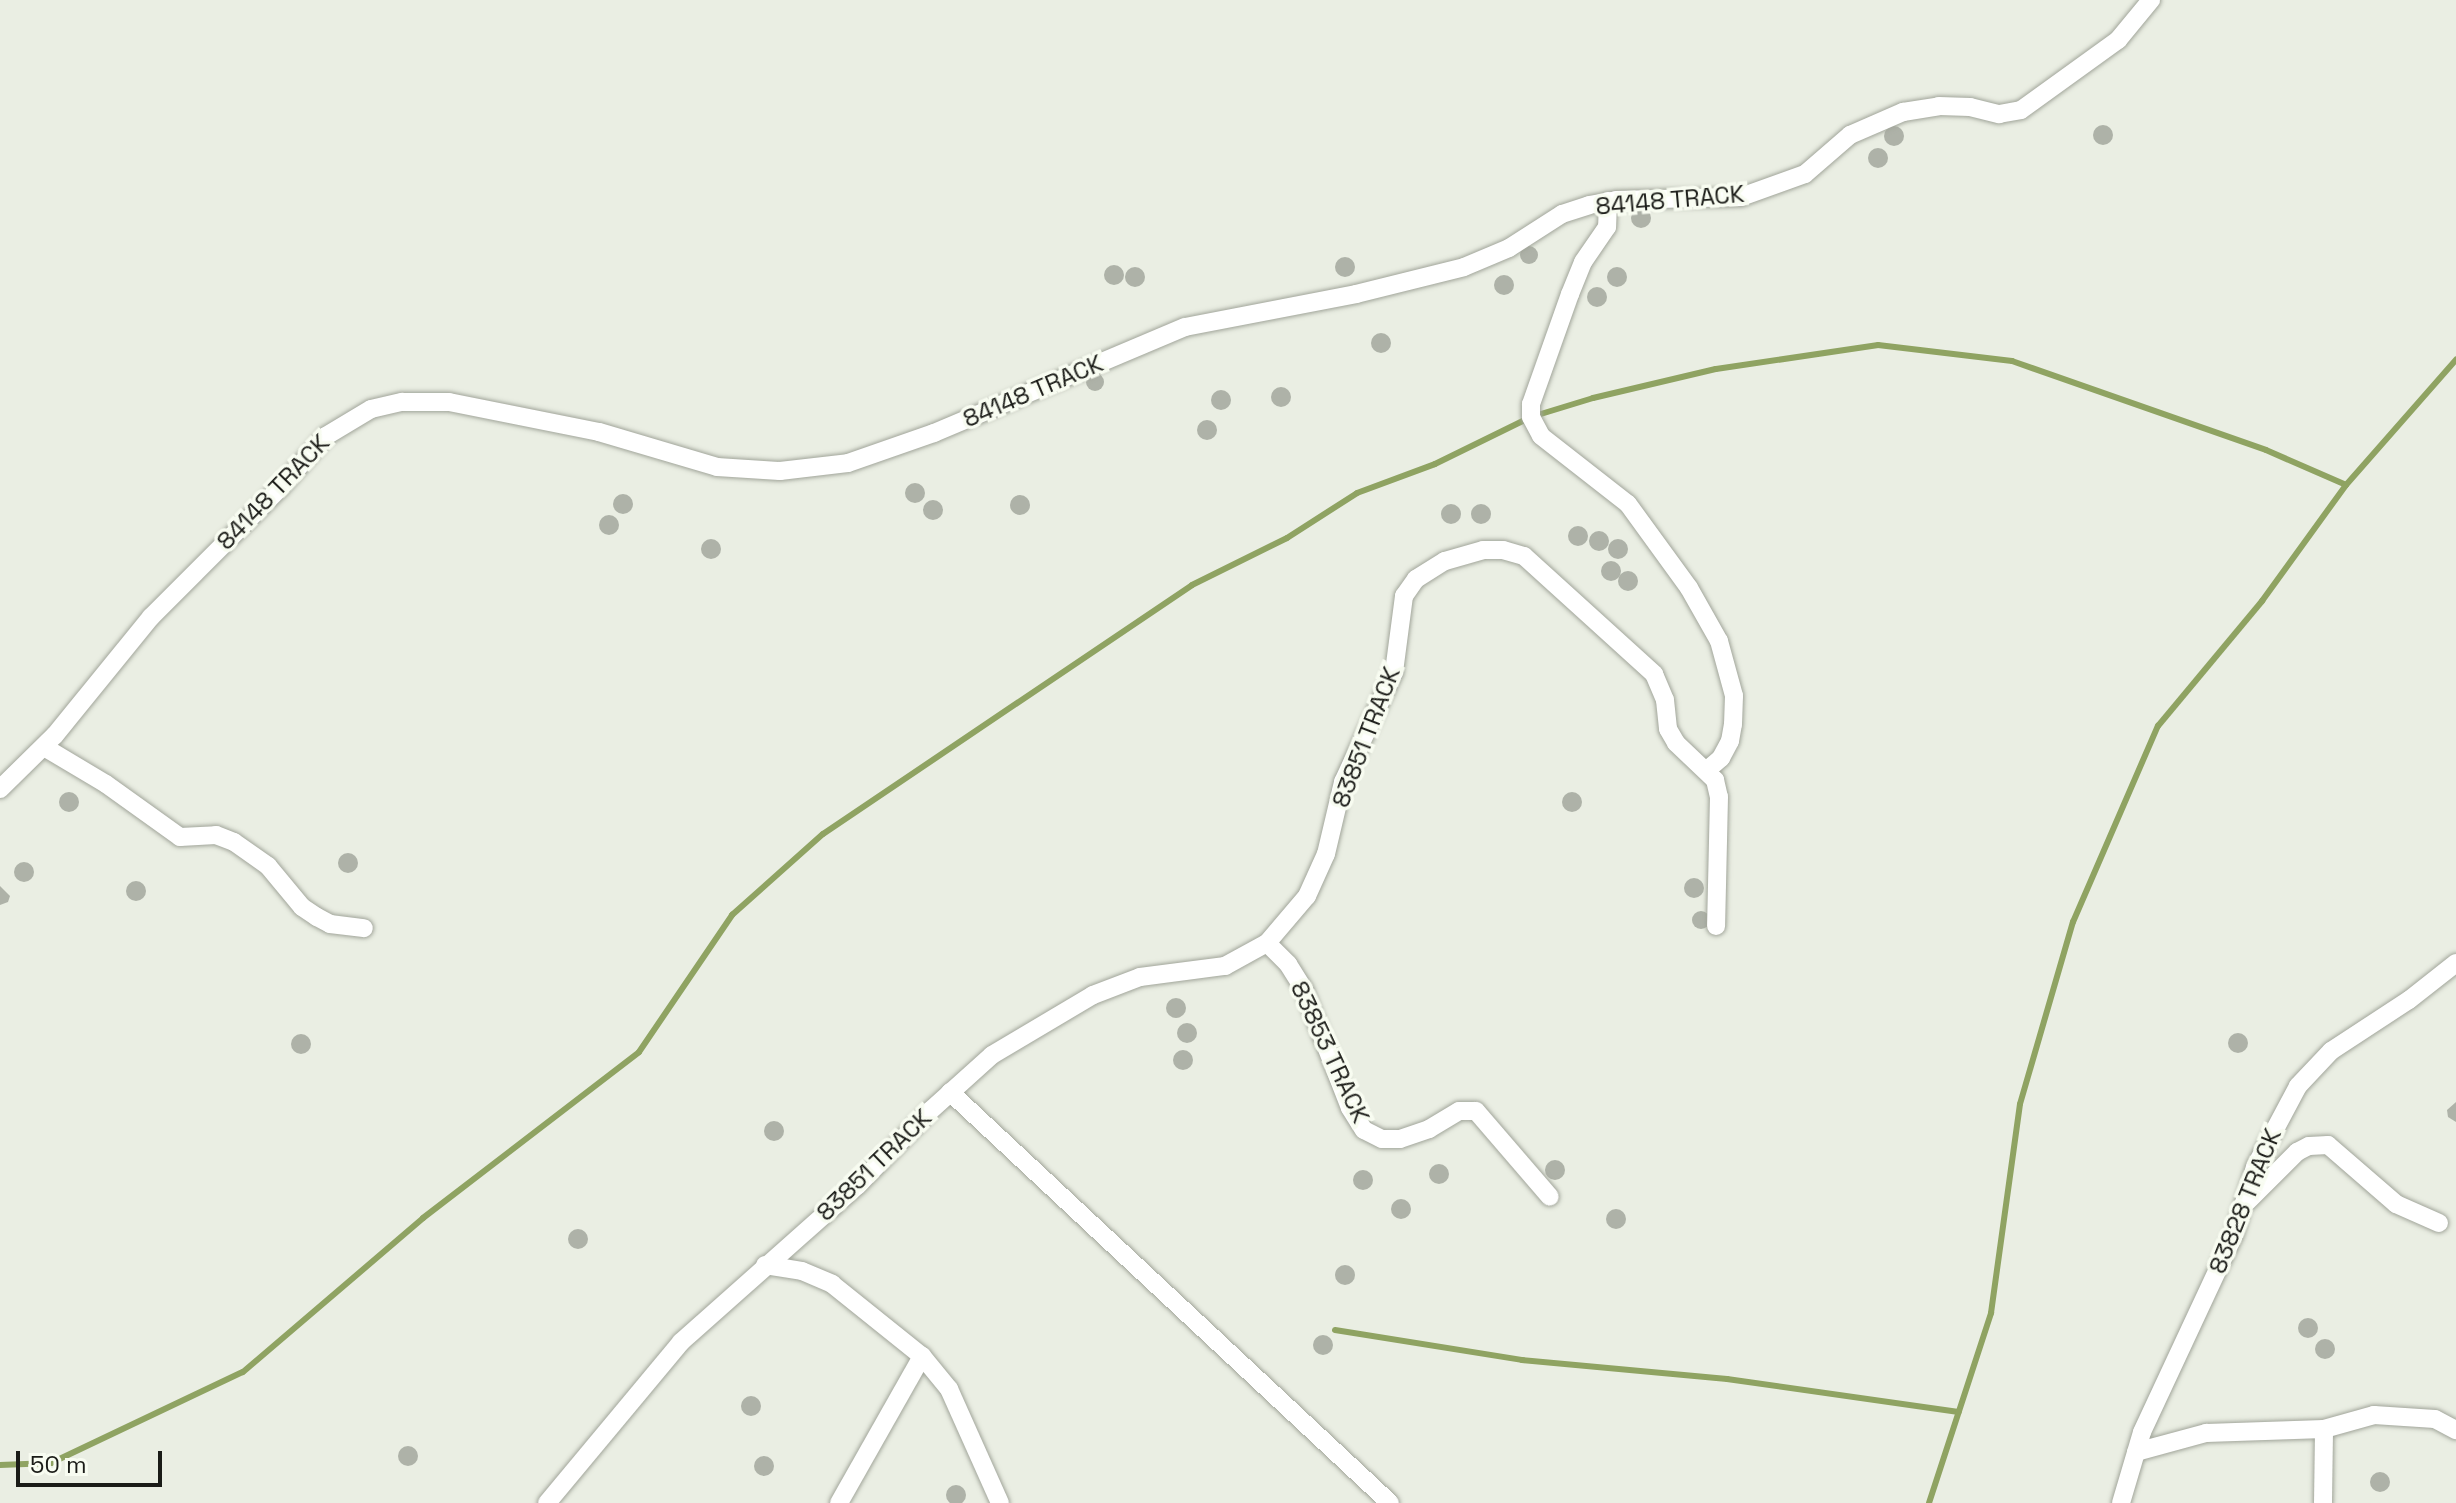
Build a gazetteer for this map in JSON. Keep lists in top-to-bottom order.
{
  "streets": {
    "street": [
      "84148 TRACK",
      "83851 TRACK",
      "83853 TRACK",
      "83828 TRACK"
    ]
  },
  "crossings": [
    ["83851 TRACK", "83853 TRACK"]
  ],
  "scale_bar": "50 m"
}
